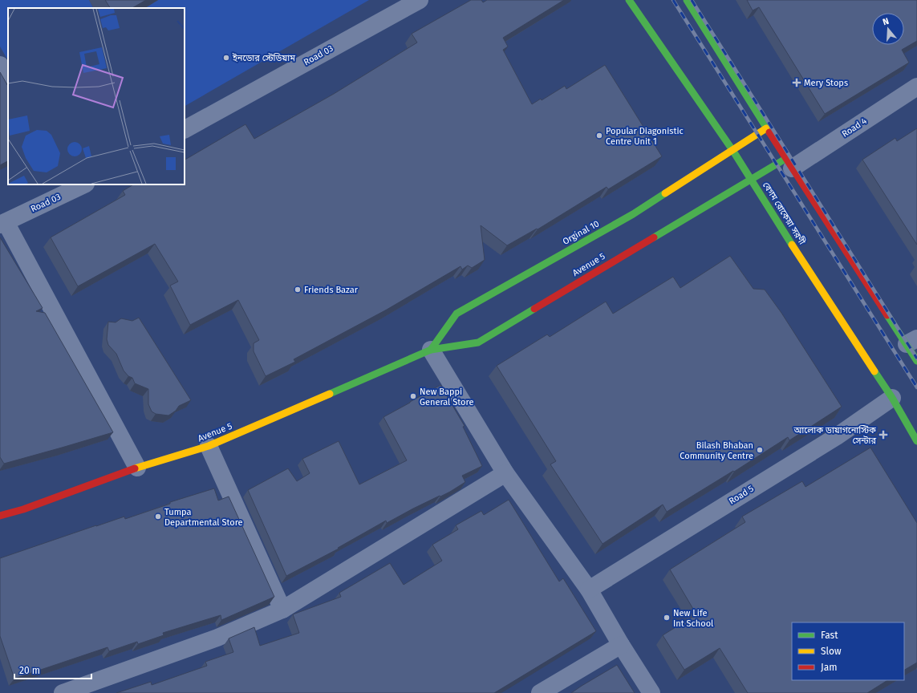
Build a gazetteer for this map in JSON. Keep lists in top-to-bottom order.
{
  "streets": {
    "street": [
      "Road 03",
      "Road 4",
      "বেগম রোকেয়া সরণী",
      "Orginal 10",
      "Avenue 5",
      "Road 5"
    ]
  },
  "crossings": [
    ["Road 4", "Avenue 5"],
    ["বেগম রোকেয়া সরণী", "Orginal 10"],
    ["বেগম রোকেয়া সরণী", "Avenue 5"],
    ["বেগম রোকেয়া সরণী", "Road 5"],
    ["Orginal 10", "Avenue 5"]
  ],
  "places": {
    "other": [
      "ইনডোর স্টেডিয়াম",
      "Popular Diagonistic Centre Unit 1",
      "Friends Bazar",
      "New Bappi General Store",
      "Bilash Bhaban Community Centre",
      "Tumpa Departmental Store",
      "New Life Int School"
    ],
    "health": ["Mery Stops", "আলোক ডায়াগনোস্টিক সেন্টার"]
  },
  "legend": ["Fast", "Slow", "Jam"],
  "scale_bar": "20 m",
  "north": "top"
}
